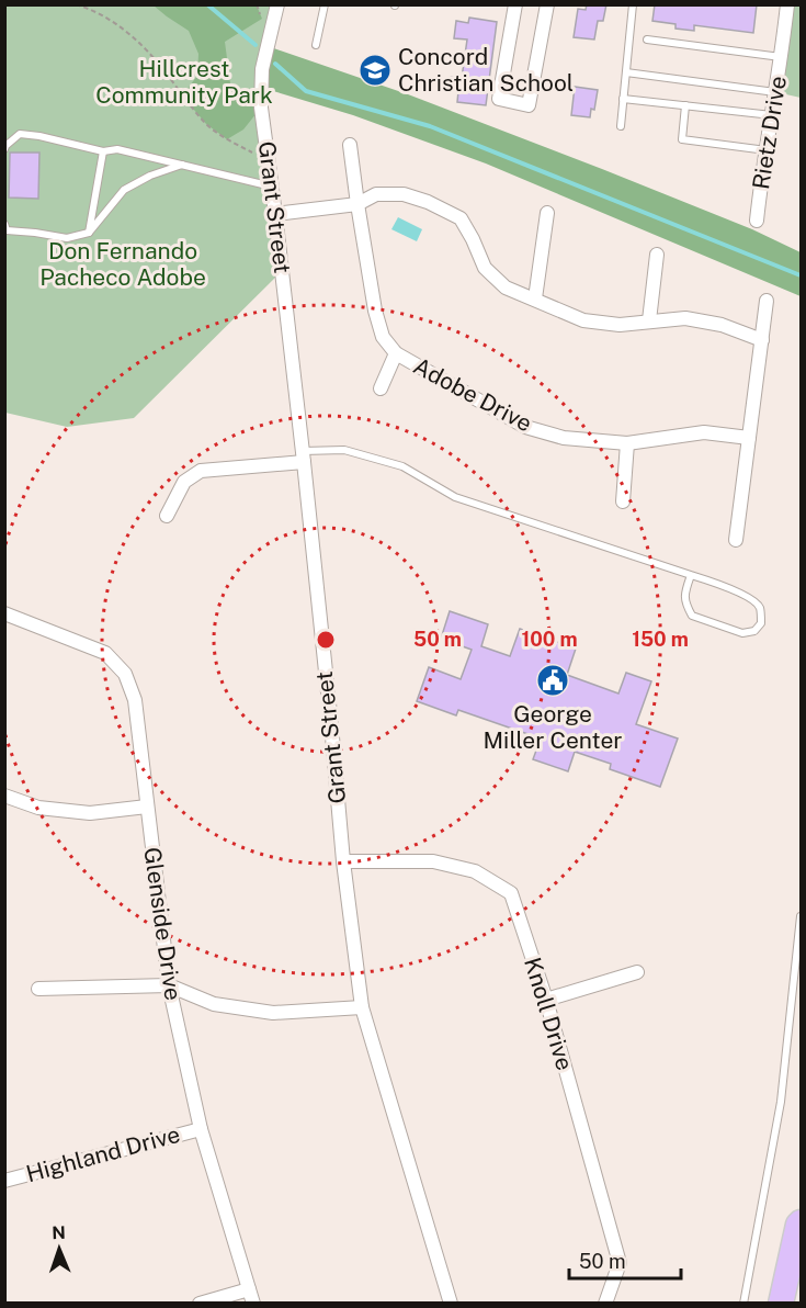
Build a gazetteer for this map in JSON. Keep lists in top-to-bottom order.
{
  "streets": {
    "street": [
      "Rietz Drive",
      "Grant Street",
      "Adobe Drive",
      "Glenside Drive",
      "Knoll Drive",
      "Highland Drive"
    ]
  },
  "crossings": [
    ["Grant Street", "Knoll Drive"],
    ["Glenside Drive", "Highland Drive"]
  ],
  "parks": ["Hillcrest Community Park", "Don Fernando Pacheco Adobe"],
  "places": {
    "school or university": ["Concord Christian School"],
    "public building": ["George Miller Center"]
  },
  "scale_bar": "50 m",
  "north": "top",
  "rings": ["50 m", "100 m", "150 m"]
}
